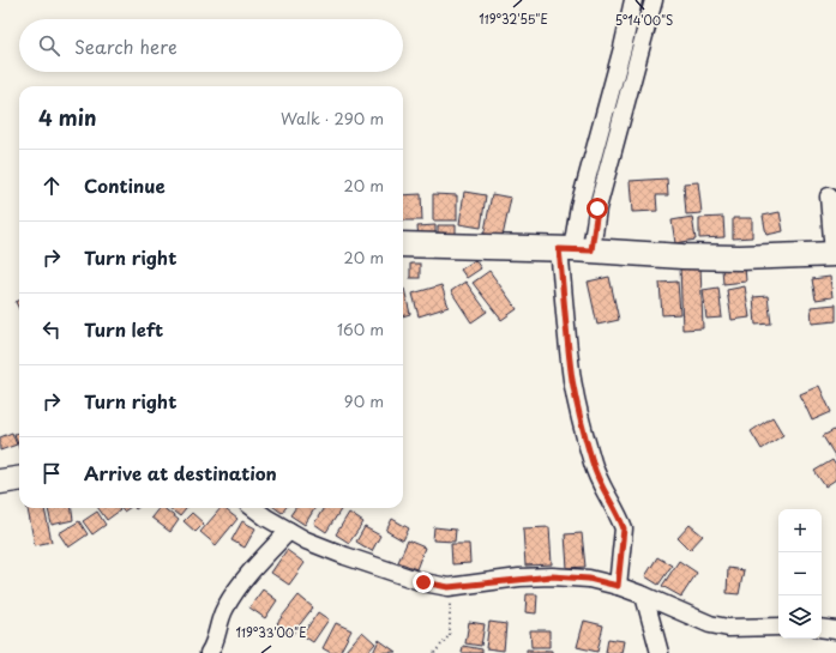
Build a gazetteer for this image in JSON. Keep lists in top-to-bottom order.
{
  "page": {
    "search": "Search here",
    "heading": ["4 min", "Walk · 290 m"],
    "list": [
      ["Continue", "20 m"],
      ["Turn right", "20 m"],
      ["Turn left", "160 m"],
      ["Turn right", "90 m"],
      "Arrive at destination"
    ],
    "map_buttons": ["+", "−"]
  },
  "coordinates": ["119°32'55\"E", "5°14'00\"S", "119°33'00\"E"]
}
